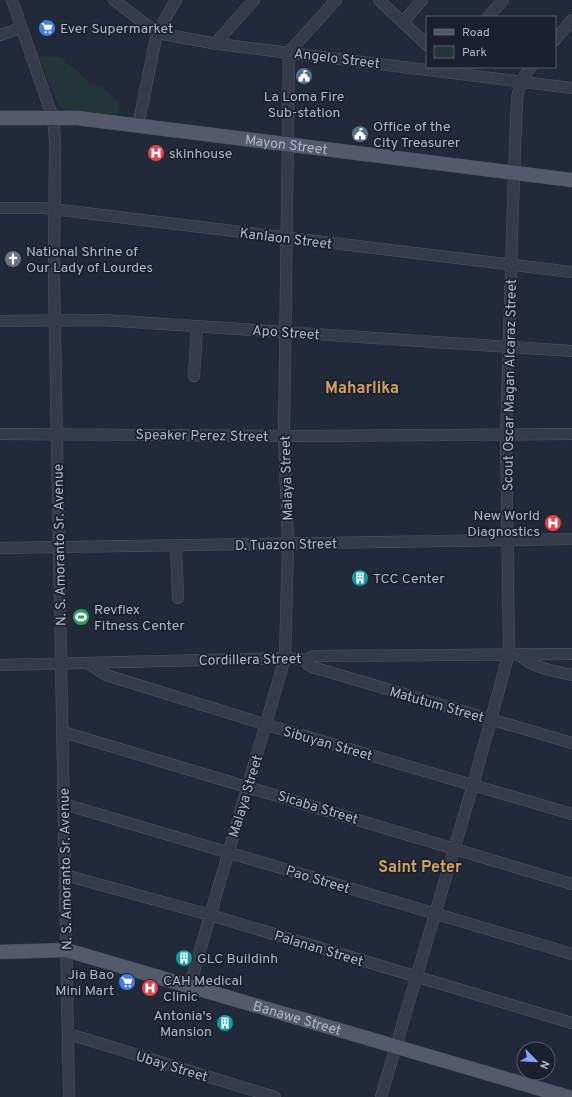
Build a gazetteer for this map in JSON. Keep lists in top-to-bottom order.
{
  "streets": {
    "main road": ["Mayon Street", "Banawe Street"],
    "street": [
      "Angelo Street",
      "Kanlaon Street",
      "Apo Street",
      "Scout Oscar Magan Alcaraz Street",
      "Speaker Perez Street",
      "Malaya Street",
      "D. Tuazon Street",
      "N. S. Amoranto Sr. Avenue",
      "Cordillera Street",
      "Matutum Street",
      "Sibuyan Street",
      "Sicaba Street",
      "Pao Street",
      "Palanan Street",
      "Ubay Street"
    ]
  },
  "crossings": [
    ["Angelo Street", "Scout Oscar Magan Alcaraz Street"],
    ["Angelo Street", "Malaya Street"],
    ["Mayon Street", "Scout Oscar Magan Alcaraz Street"],
    ["Mayon Street", "Malaya Street"],
    ["Mayon Street", "N. S. Amoranto Sr. Avenue"],
    ["Kanlaon Street", "Scout Oscar Magan Alcaraz Street"],
    ["Kanlaon Street", "Malaya Street"],
    ["Kanlaon Street", "N. S. Amoranto Sr. Avenue"],
    ["Apo Street", "Scout Oscar Magan Alcaraz Street"],
    ["Apo Street", "Malaya Street"],
    ["Apo Street", "N. S. Amoranto Sr. Avenue"],
    ["Scout Oscar Magan Alcaraz Street", "Speaker Perez Street"],
    ["Scout Oscar Magan Alcaraz Street", "D. Tuazon Street"],
    ["Scout Oscar Magan Alcaraz Street", "Cordillera Street"],
    ["Scout Oscar Magan Alcaraz Street", "Matutum Street"],
    ["Scout Oscar Magan Alcaraz Street", "Sibuyan Street"],
    ["Scout Oscar Magan Alcaraz Street", "Sicaba Street"],
    ["Scout Oscar Magan Alcaraz Street", "Pao Street"],
    ["Scout Oscar Magan Alcaraz Street", "Palanan Street"],
    ["Scout Oscar Magan Alcaraz Street", "Banawe Street"],
    ["Speaker Perez Street", "Malaya Street"],
    ["Speaker Perez Street", "N. S. Amoranto Sr. Avenue"],
    ["Malaya Street", "D. Tuazon Street"],
    ["Malaya Street", "Cordillera Street"],
    ["Malaya Street", "Sibuyan Street"],
    ["Malaya Street", "Sicaba Street"],
    ["Malaya Street", "Pao Street"],
    ["Malaya Street", "Palanan Street"],
    ["Malaya Street", "Banawe Street"],
    ["D. Tuazon Street", "N. S. Amoranto Sr. Avenue"],
    ["N. S. Amoranto Sr. Avenue", "Cordillera Street"],
    ["N. S. Amoranto Sr. Avenue", "Sicaba Street"],
    ["N. S. Amoranto Sr. Avenue", "Pao Street"],
    ["N. S. Amoranto Sr. Avenue", "Palanan Street"],
    ["N. S. Amoranto Sr. Avenue", "Banawe Street"],
    ["N. S. Amoranto Sr. Avenue", "Ubay Street"],
    ["Cordillera Street", "Matutum Street"],
    ["Cordillera Street", "Sibuyan Street"]
  ],
  "districts": ["Maharlika", "Saint Peter"],
  "places": {
    "supermarket": ["Ever Supermarket", "Jia Bao Mini Mart"],
    "public building": ["La Loma Fire Sub-station", "Office of the City Treasurer"],
    "hospital": ["skinhouse", "New World Diagnostics", "CAH Medical Clinic"],
    "church": ["National Shrine of Our Lady of Lourdes"],
    "building": ["TCC Center", "GLC Buildinh", "Antonia's Mansion"],
    "sports": ["Revflex Fitness Center"]
  },
  "legend": ["Road", "Park"],
  "north": "bottom right"
}
